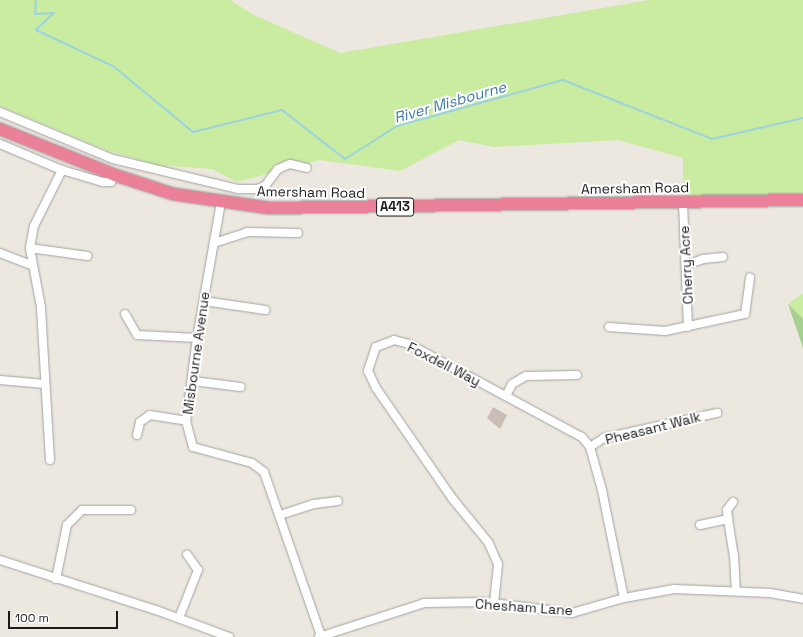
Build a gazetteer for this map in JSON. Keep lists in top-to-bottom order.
{
  "streets": {
    "highway": ["Amersham Road", "A413"],
    "street": [
      "Cherry Acre",
      "Misbourne Avenue",
      "Foxdell Way",
      "Pheasant Walk",
      "Chesham Lane"
    ]
  },
  "crossings": [
    ["Amersham Road", "Cherry Acre"],
    ["Amersham Road", "Misbourne Avenue"],
    ["Misbourne Avenue", "Chesham Lane"],
    ["Foxdell Way", "Pheasant Walk"],
    ["Foxdell Way", "Chesham Lane"]
  ],
  "water": ["River Misbourne"],
  "scale_bar": "100 m"
}
